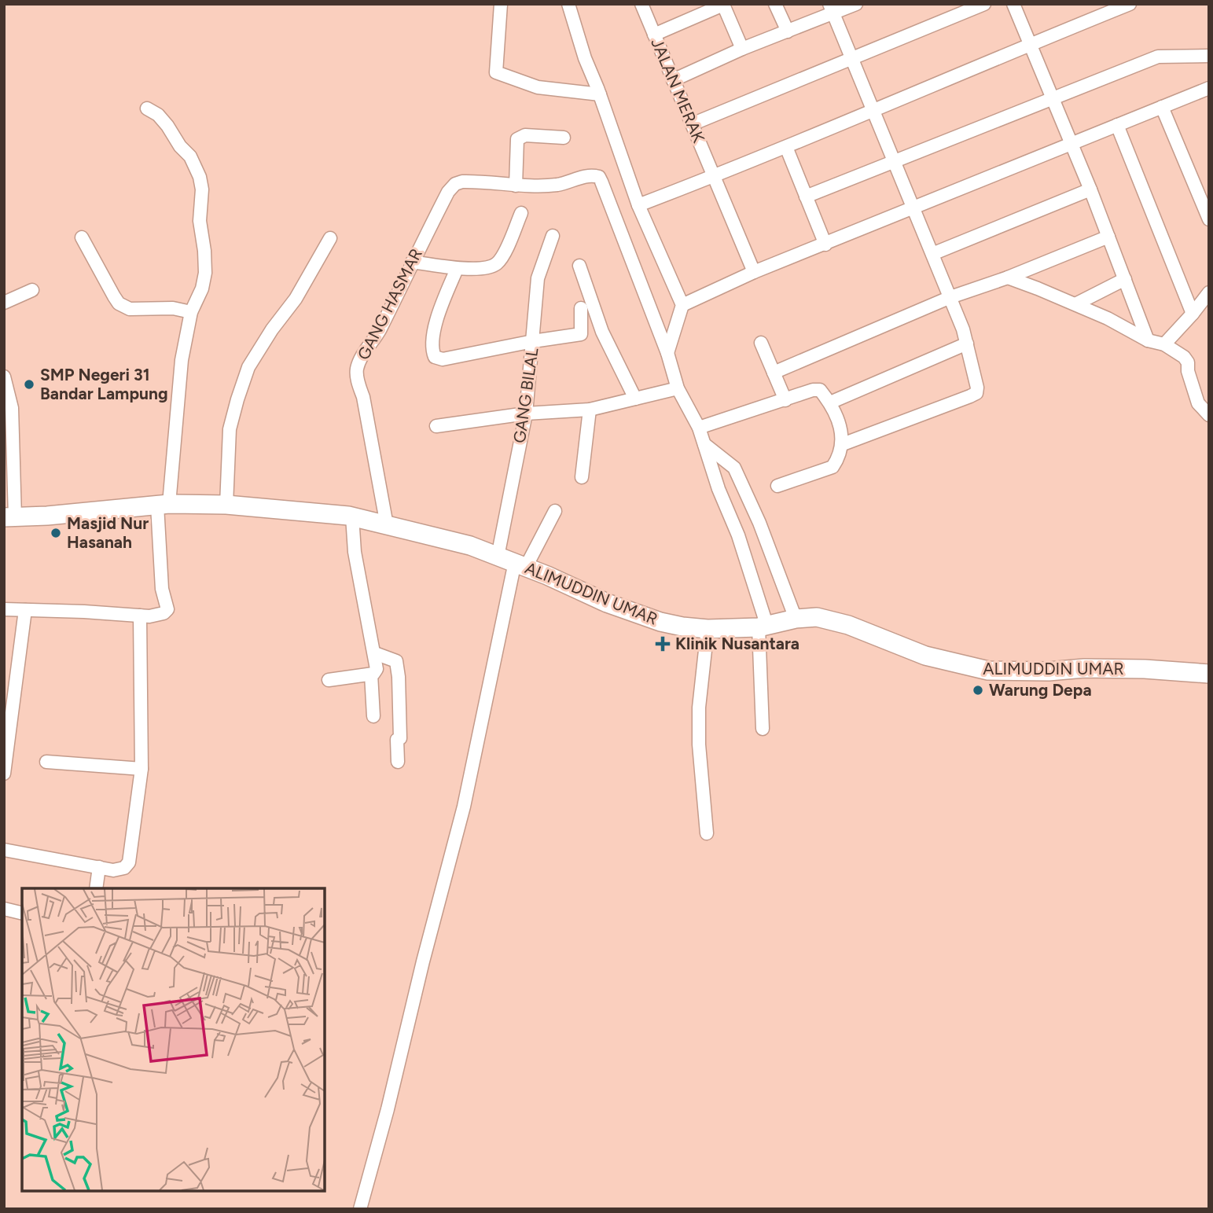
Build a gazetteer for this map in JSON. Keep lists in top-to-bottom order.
{
  "streets": {
    "street": [
      "JALAN MERAK",
      "GANG HASMAR",
      "GANG BILAL",
      "ALIMUDDIN UMAR"
    ]
  },
  "crossings": [
    ["GANG HASMAR", "ALIMUDDIN UMAR"],
    ["GANG BILAL", "ALIMUDDIN UMAR"]
  ],
  "places": {
    "other": ["SMP Negeri 31 Bandar Lampung", "Masjid Nur Hasanah", "Warung Depa"],
    "health": ["Klinik Nusantara"]
  }
}
